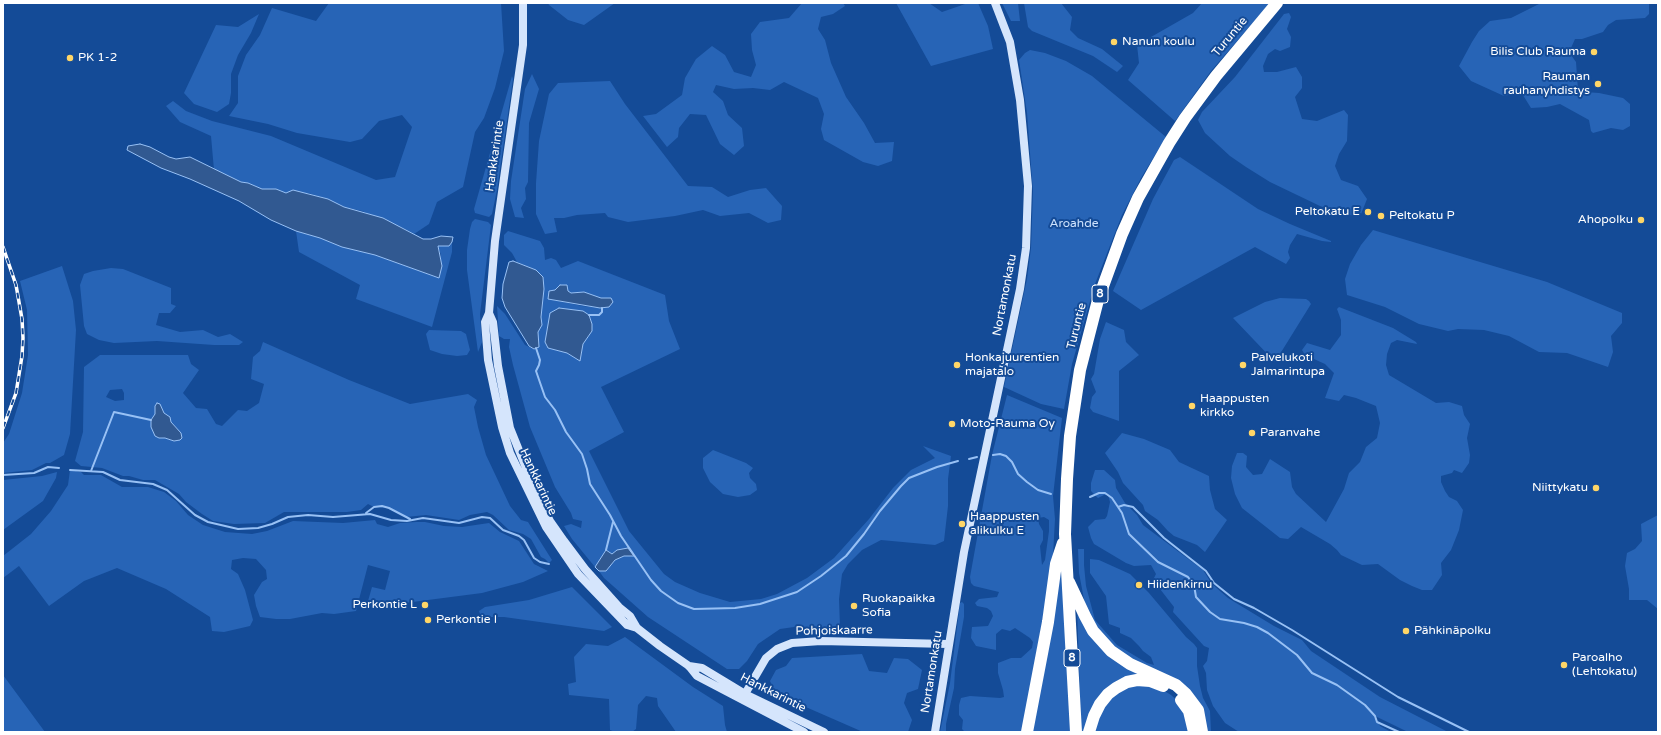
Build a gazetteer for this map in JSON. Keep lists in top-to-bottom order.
{
  "streets": {
    "highway": ["Turuntie", "8"],
    "main road": ["Hankkarintie", "Nortamonkatu", "Pohjoiskaarre"]
  },
  "crossings": [
    ["Hankkarintie", "Pohjoiskaarre"],
    ["Nortamonkatu", "Pohjoiskaarre"]
  ],
  "parks": ["Aroahde"],
  "places": [
    "Nanun koulu",
    "Bilis Club Rauma",
    "PK 1-2",
    "Rauman rauhanyhdistys",
    "Peltokatu E",
    "Peltokatu P",
    "Ahopolku",
    "Honkajuurentien majatalo",
    "Palvelukoti Jalmarintupa",
    "Haappusten kirkko",
    "Moto-Rauma Oy",
    "Paranvahe",
    "Niittykatu",
    "Haappusten alikulku E",
    "Hiidenkirnu",
    "Perkontie L",
    "Ruokapaikka Sofia",
    "Perkontie I",
    "Pähkinäpolku",
    "Paroalho (Lehtokatu)"
  ]
}
